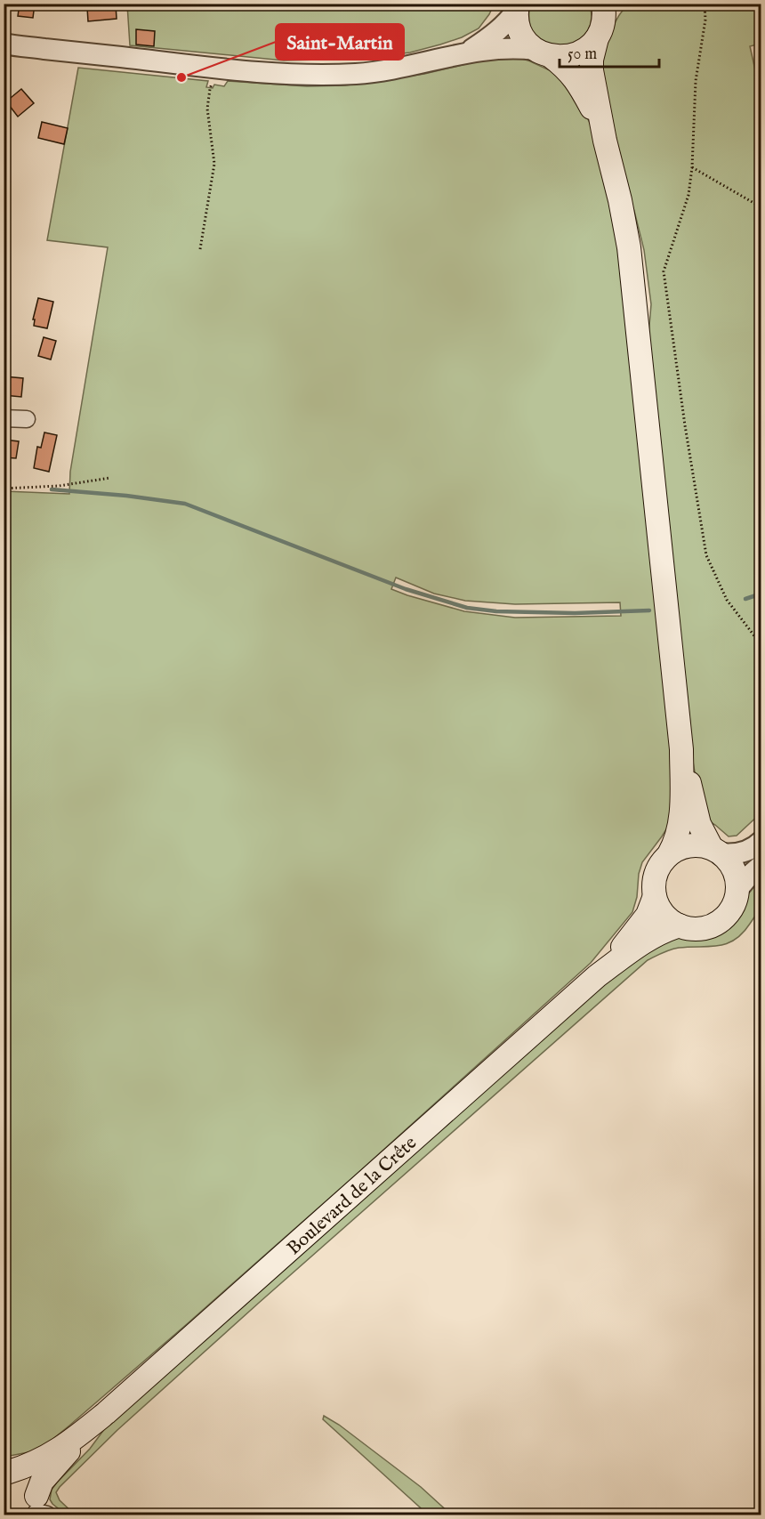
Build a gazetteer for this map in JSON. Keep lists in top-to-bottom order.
{
  "streets": {
    "main road": ["Boulevard de la Crête"]
  },
  "places": ["Saint-Martin"],
  "scale_bar": "50 m"
}
